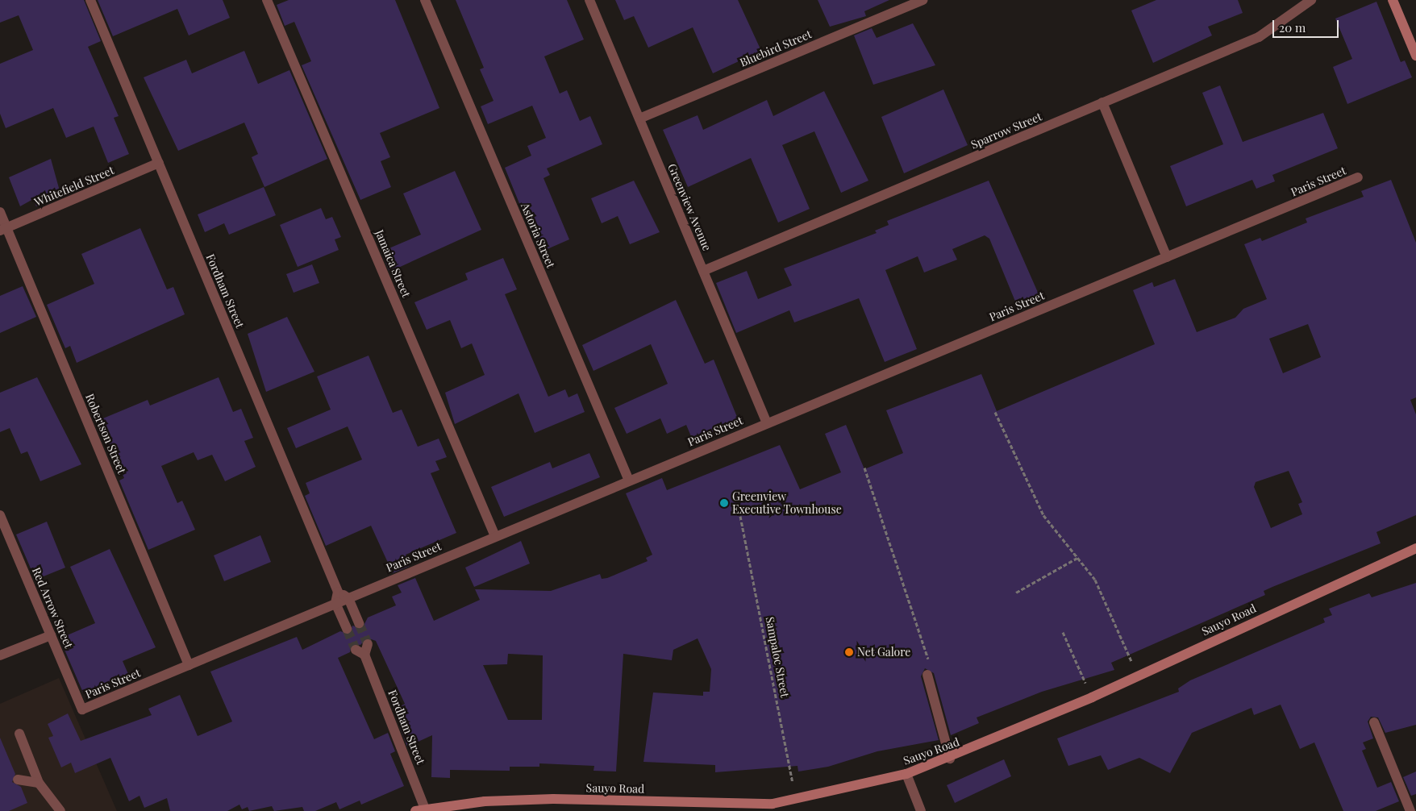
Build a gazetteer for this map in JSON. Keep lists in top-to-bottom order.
{
  "streets": {
    "main road": ["Sauyo Road"],
    "street": [
      "Bluebird Street",
      "Sparrow Street",
      "Paris Street",
      "Whitefield Street",
      "Greenview Avenue",
      "Astoria Street",
      "Jamaica Street",
      "Fordham Street",
      "Robertson Street",
      "Red Arrow Street"
    ],
    "path": ["Sampaloc Street"]
  },
  "crossings": [
    ["Bluebird Street", "Greenview Avenue"],
    ["Sparrow Street", "Greenview Avenue"],
    ["Paris Street", "Greenview Avenue"],
    ["Paris Street", "Astoria Street"],
    ["Paris Street", "Jamaica Street"],
    ["Paris Street", "Robertson Street"],
    ["Paris Street", "Red Arrow Street"],
    ["Whitefield Street", "Fordham Street"],
    ["Whitefield Street", "Robertson Street"],
    ["Fordham Street", "Sauyo Road"],
    ["Sauyo Road", "Sampaloc Street"]
  ],
  "places": ["Greenview Executive Townhouse", "Net Galore"],
  "scale_bar": "20 m"
}
